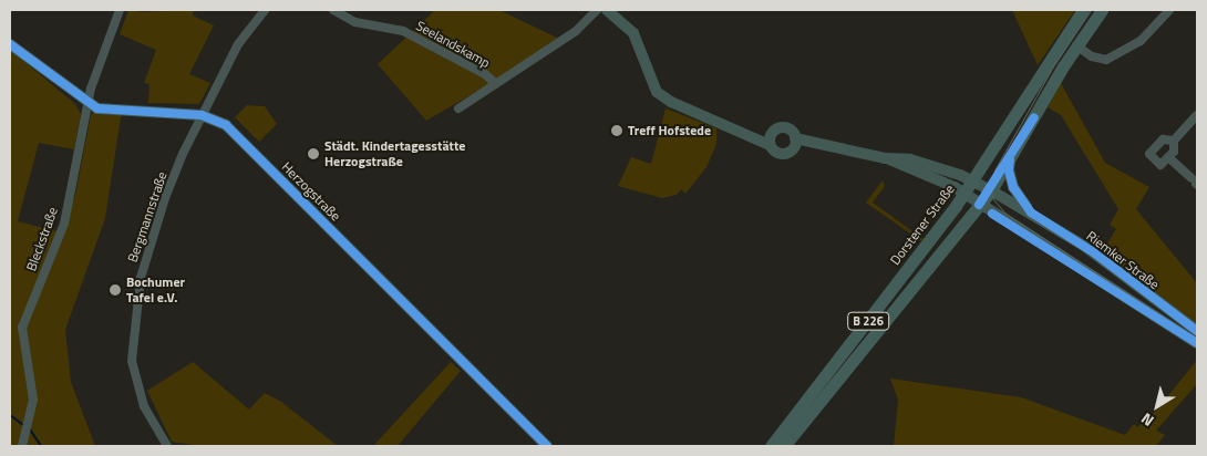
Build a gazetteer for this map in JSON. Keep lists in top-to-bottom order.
{
  "streets": {
    "main road": ["Dorstener Straße", "B 226"],
    "street": [
      "Seelandskamp",
      "Herzogstraße",
      "Bergmannstraße",
      "Bleckstraße",
      "Riemker Straße"
    ]
  },
  "crossings": [
    ["Herzogstraße", "Bergmannstraße"],
    ["Herzogstraße", "Bleckstraße"],
    ["Dorstener Straße", "Riemker Straße"]
  ],
  "places": ["Treff Hofstede", "Städt. Kindertagesstätte Herzogstraße", "Bochumer Tafel e.V."],
  "north": "bottom left"
}
